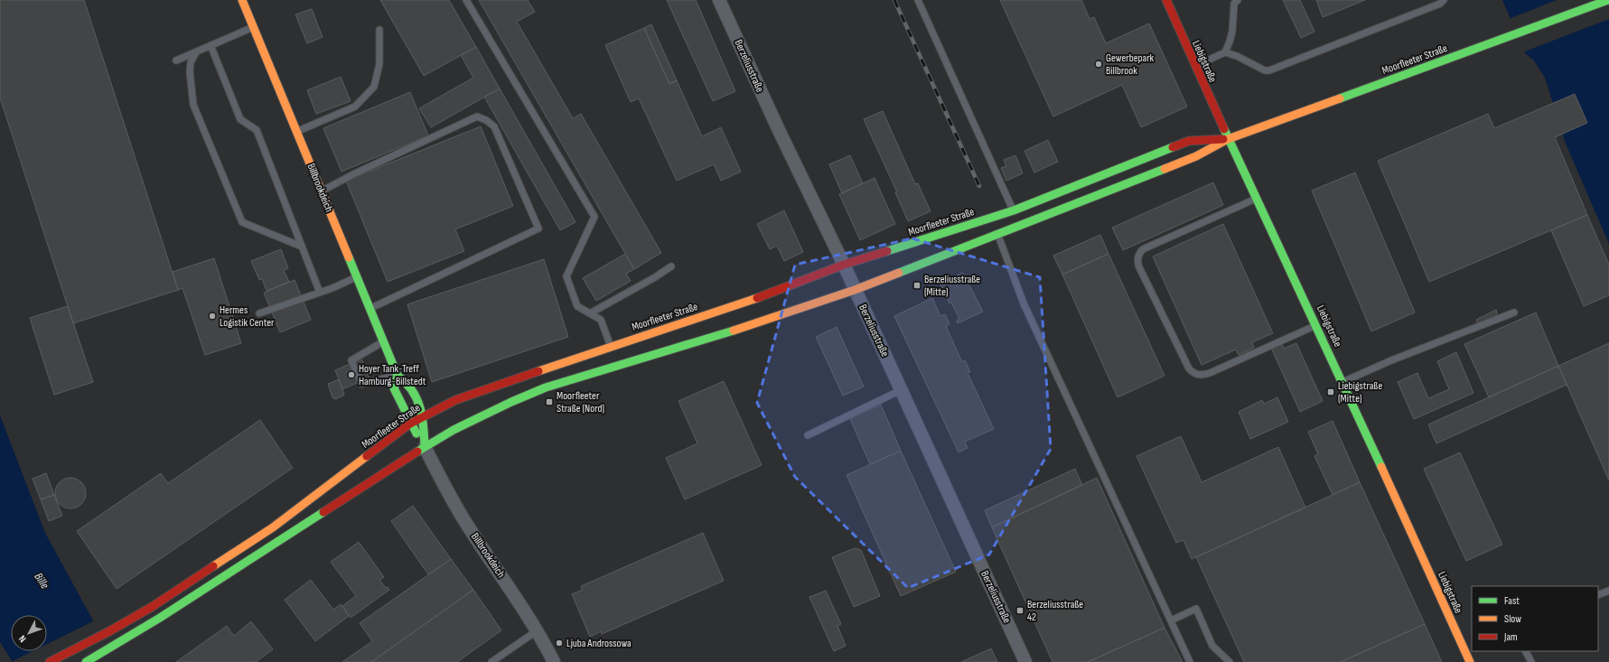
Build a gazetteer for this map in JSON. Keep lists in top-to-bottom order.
{
  "streets": {
    "main road": ["Moorfleeter Straße", "Liebigstraße", "Billbrookdeich"],
    "street": ["Berzeliusstraße"]
  },
  "crossings": [
    ["Moorfleeter Straße", "Liebigstraße"],
    ["Moorfleeter Straße", "Berzeliusstraße"],
    ["Moorfleeter Straße", "Billbrookdeich"]
  ],
  "water": ["Bille"],
  "places": {
    "other": [
      "Gewerbepark Billbrook",
      "Hermes Logistik Center",
      "Hoyer Tank-Treff Hamburg-Billstedt",
      "Ljuba Androssowa"
    ],
    "transit": [
      "Berzeliusstraße (Mitte)",
      "Liebigstraße (Mitte)",
      "Moorfleeter Straße (Nord)",
      "Berzeliusstraße 42"
    ]
  },
  "legend": ["Fast", "Slow", "Jam"],
  "north": "bottom left"
}
